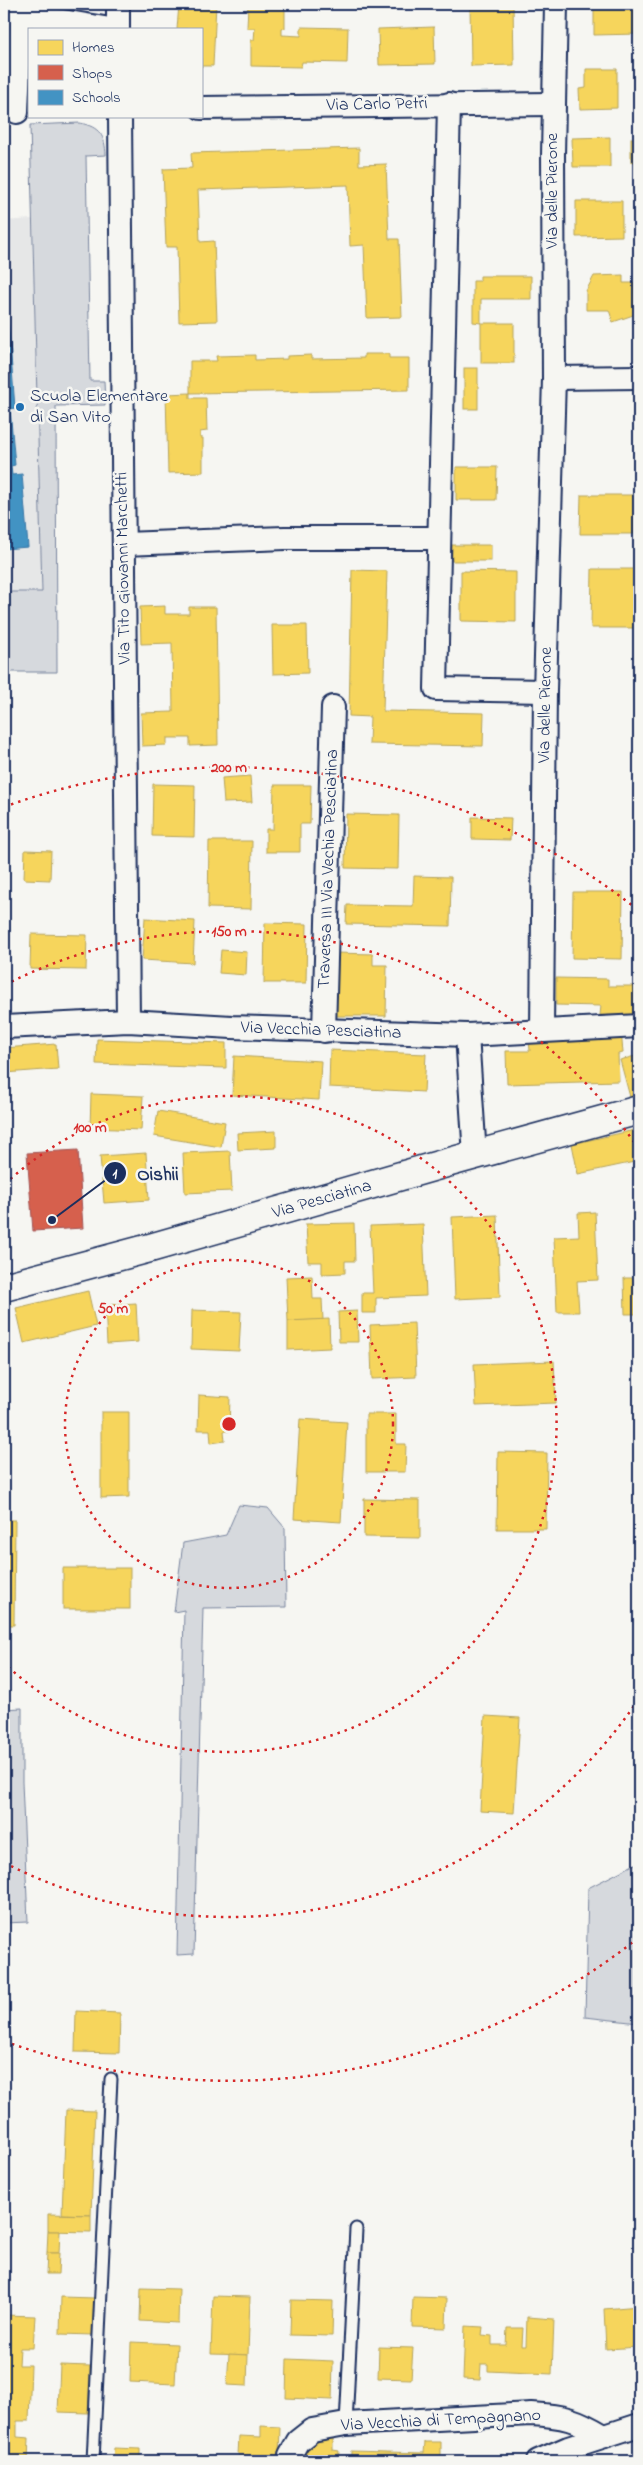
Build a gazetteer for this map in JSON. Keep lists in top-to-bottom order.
{
  "streets": {
    "main road": ["Via Pesciatina"],
    "street": [
      "Via Carlo Petri",
      "Via delle Pierone",
      "Via Tito Giovanni Marchetti",
      "Traversa III Via Vechia Pesciatina",
      "Via Vecchia Pesciatina",
      "Via Vecchia di Tempagnano"
    ]
  },
  "crossings": [
    ["Via Carlo Petri", "Via delle Pierone"],
    ["Via delle Pierone", "Via Vecchia Pesciatina"],
    ["Via Tito Giovanni Marchetti", "Via Vecchia Pesciatina"],
    ["Traversa III Via Vechia Pesciatina", "Via Vecchia Pesciatina"]
  ],
  "places": ["Scuola Elementare di San Vito", "Oishii"],
  "legend": ["Homes", "Shops", "Schools"],
  "rings": [
    "200 m",
    "150 m",
    "100 m",
    "50 m"
  ]
}
